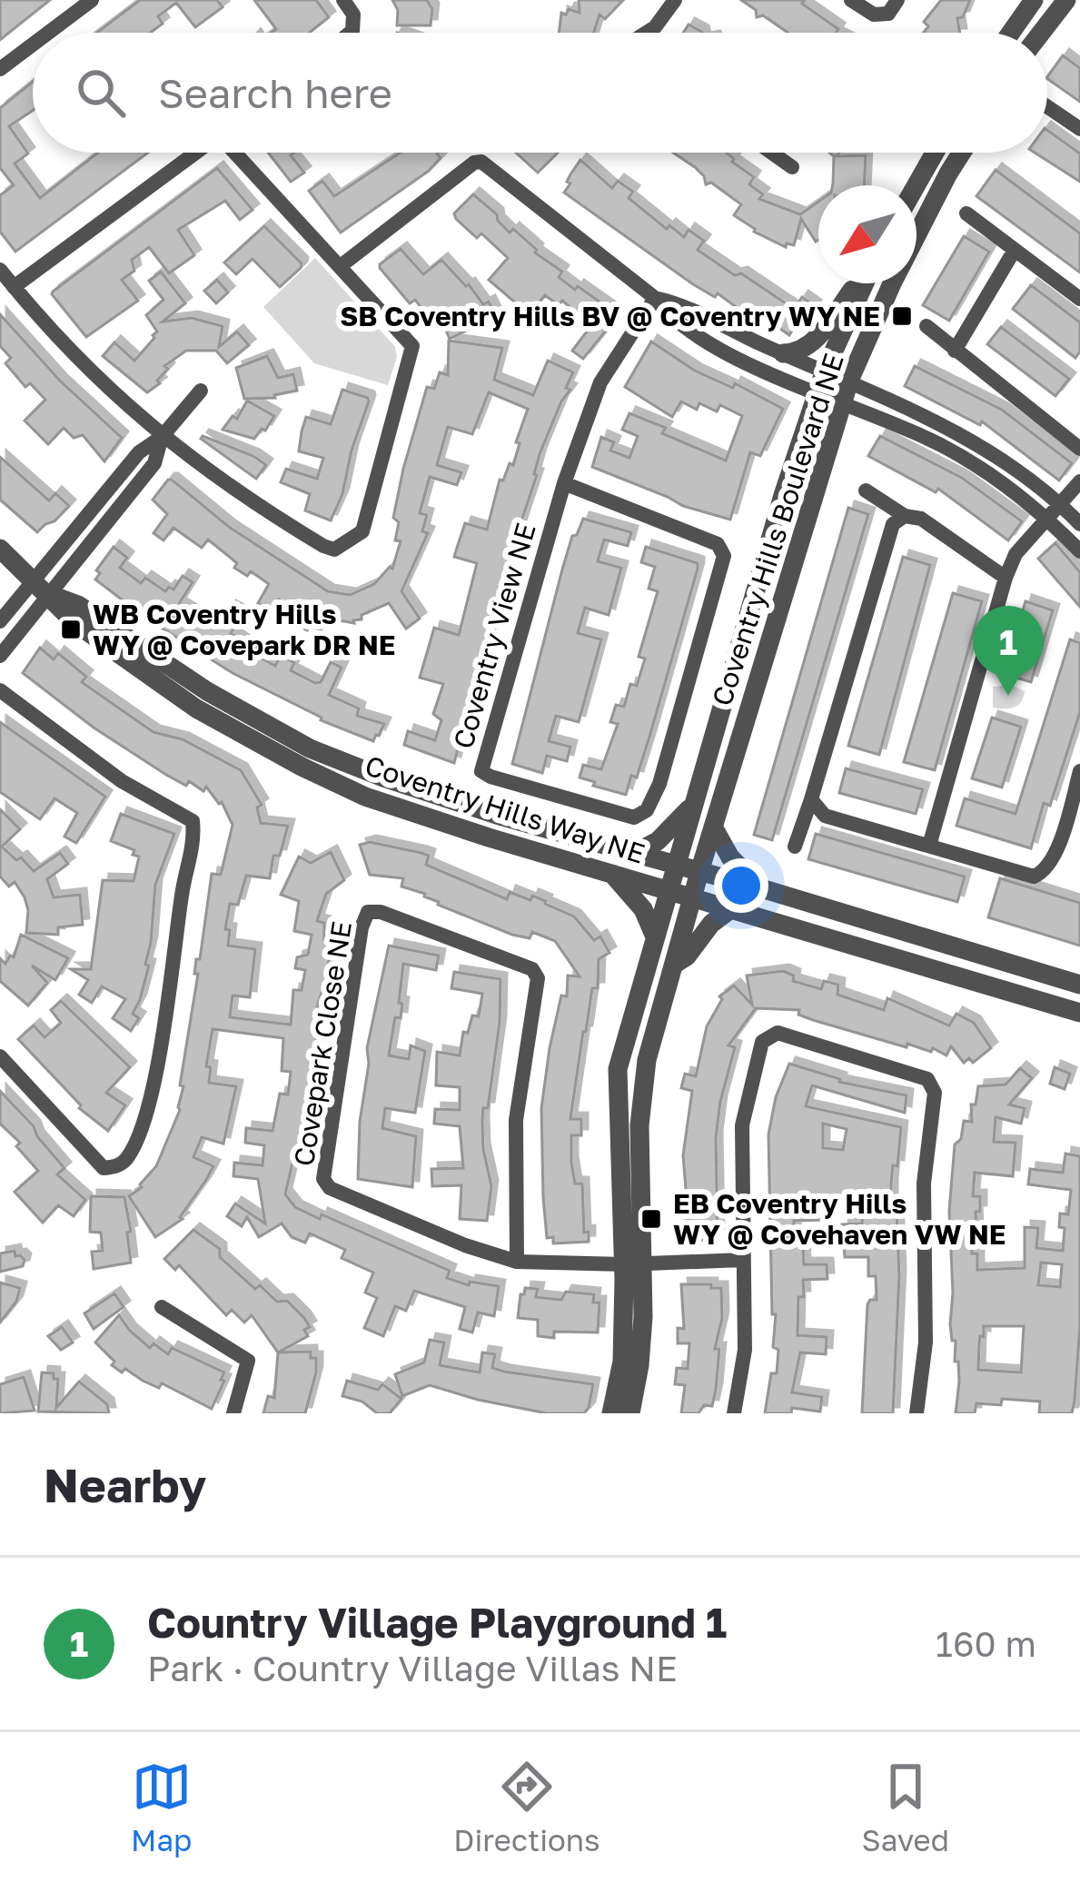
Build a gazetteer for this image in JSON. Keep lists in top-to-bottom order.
{
  "streets": {
    "street": [
      "Coventry Hills Boulevard NE",
      "Coventry View NE",
      "Coventry Hills Way NE",
      "Covepark Close NE"
    ]
  },
  "crossings": [
    ["Coventry Hills Boulevard NE", "Coventry Hills Way NE"],
    ["Coventry Hills Way NE", "Covepark Close NE"]
  ],
  "places": {
    "transit": ["SB Coventry Hills BV @ Coventry WY NE", "WB Coventry Hills WY @ Covepark DR NE", "EB Coventry Hills WY @ Covehaven VW NE"]
  },
  "north": "bottom left",
  "page": {
    "search": "Search here",
    "pins": "1",
    "heading": "Nearby",
    "list": [
      {
        "mark": "1",
        "name": "Country Village Playground 1",
        "note": "Park · Country Village Villas NE",
        "value": "160 m"
      }
    ],
    "nav": ["Map", "Directions", "Saved"]
  }
}
